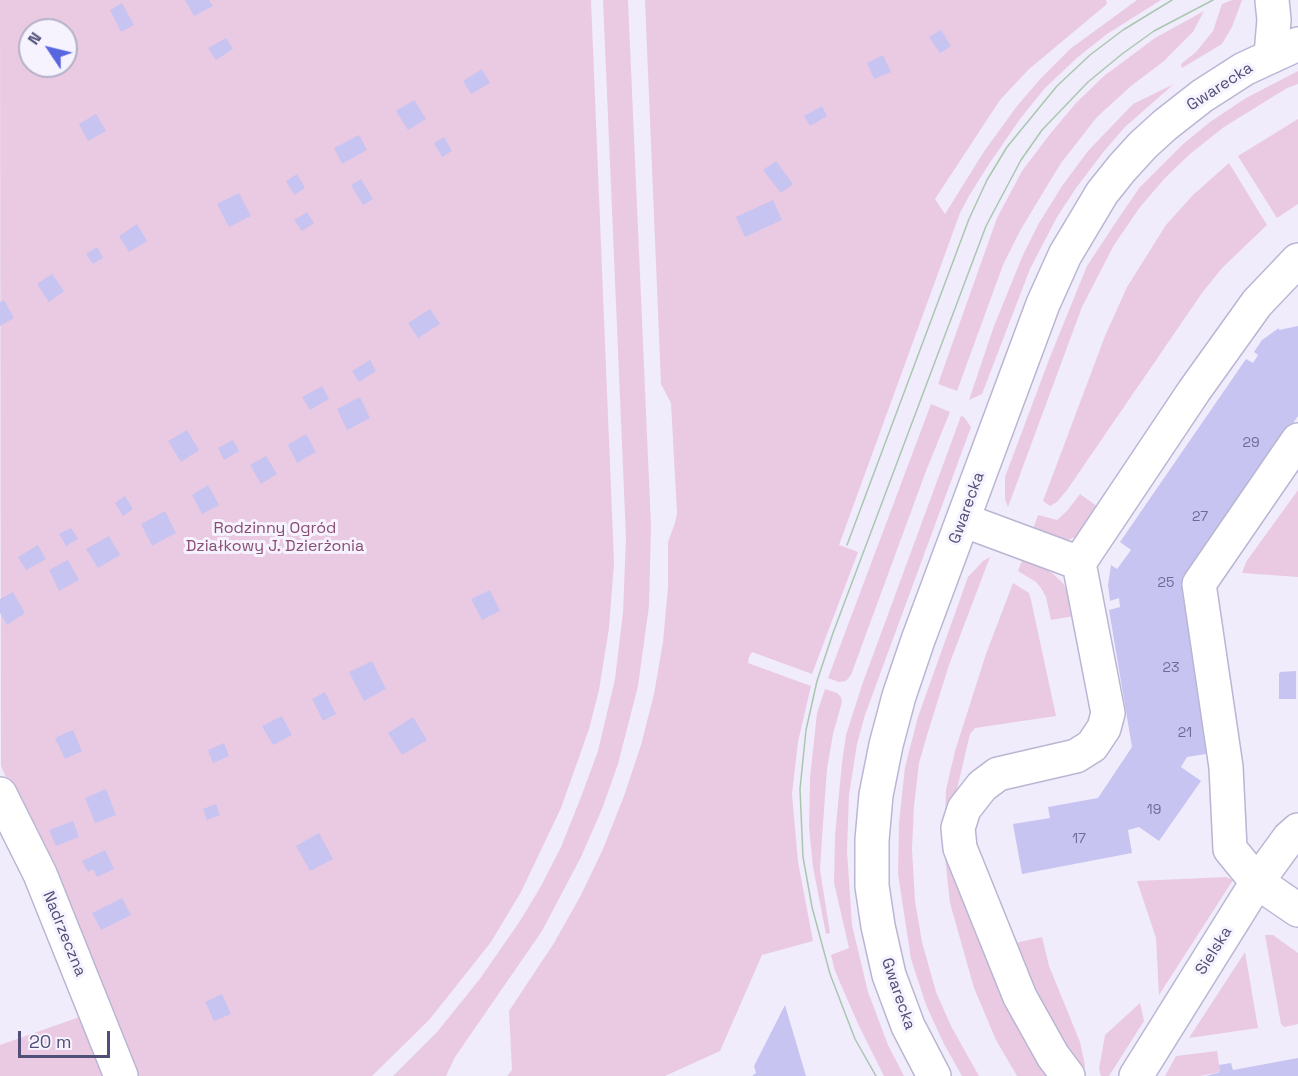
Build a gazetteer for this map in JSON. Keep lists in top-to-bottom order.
{
  "streets": {
    "street": ["Gwarecka", "Nadrzeczna", "Sielska"]
  },
  "parks": ["Rodzinny Ogród Działkowy J. Dzierżonia"],
  "house_numbers": [
    "29",
    "27",
    "25",
    "23",
    "21",
    "19",
    "17"
  ],
  "scale_bar": "20 m",
  "north": "top left"
}
